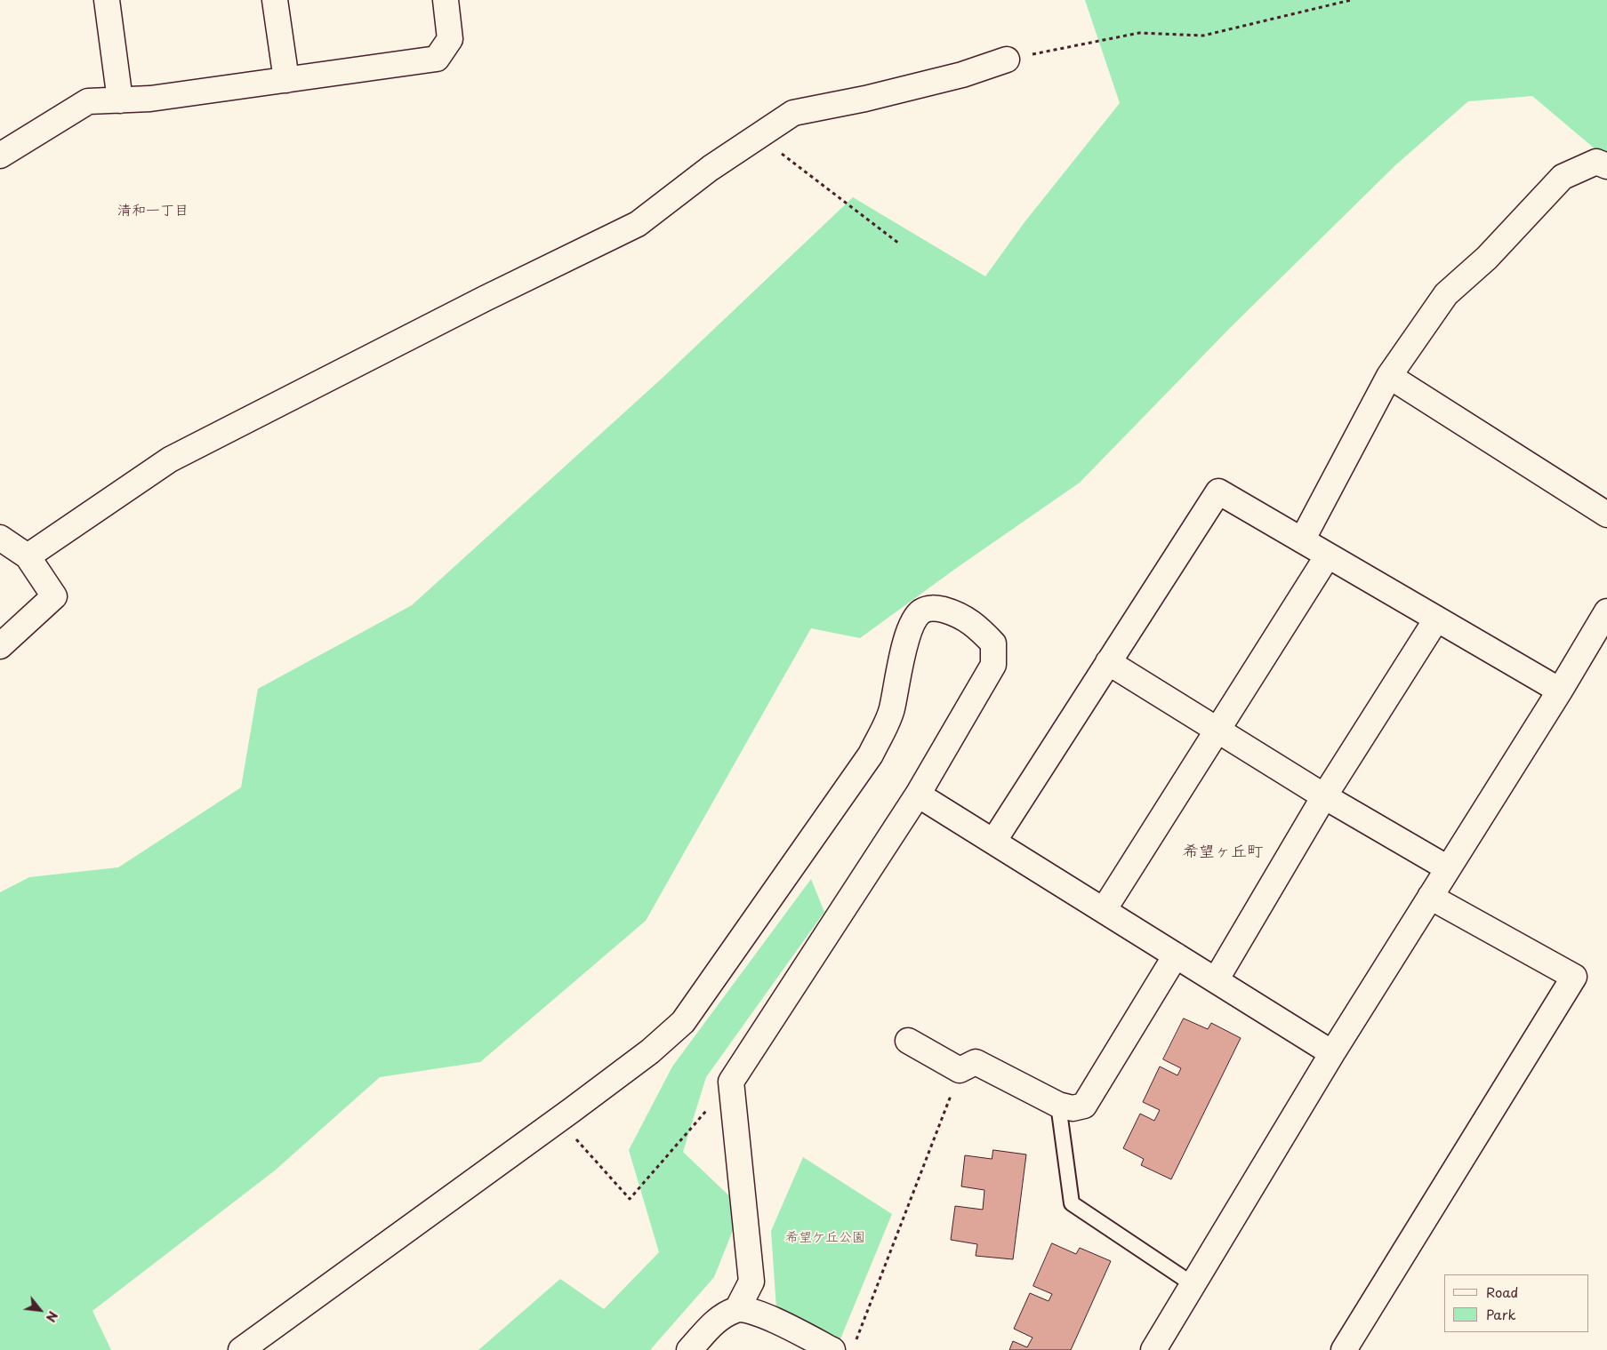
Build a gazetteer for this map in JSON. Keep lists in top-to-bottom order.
{
  "districts": ["清和一丁目", "希望ヶ丘町"],
  "parks": ["希望ケ丘公園"],
  "legend": ["Road", "Park"],
  "north": "bottom right"
}
